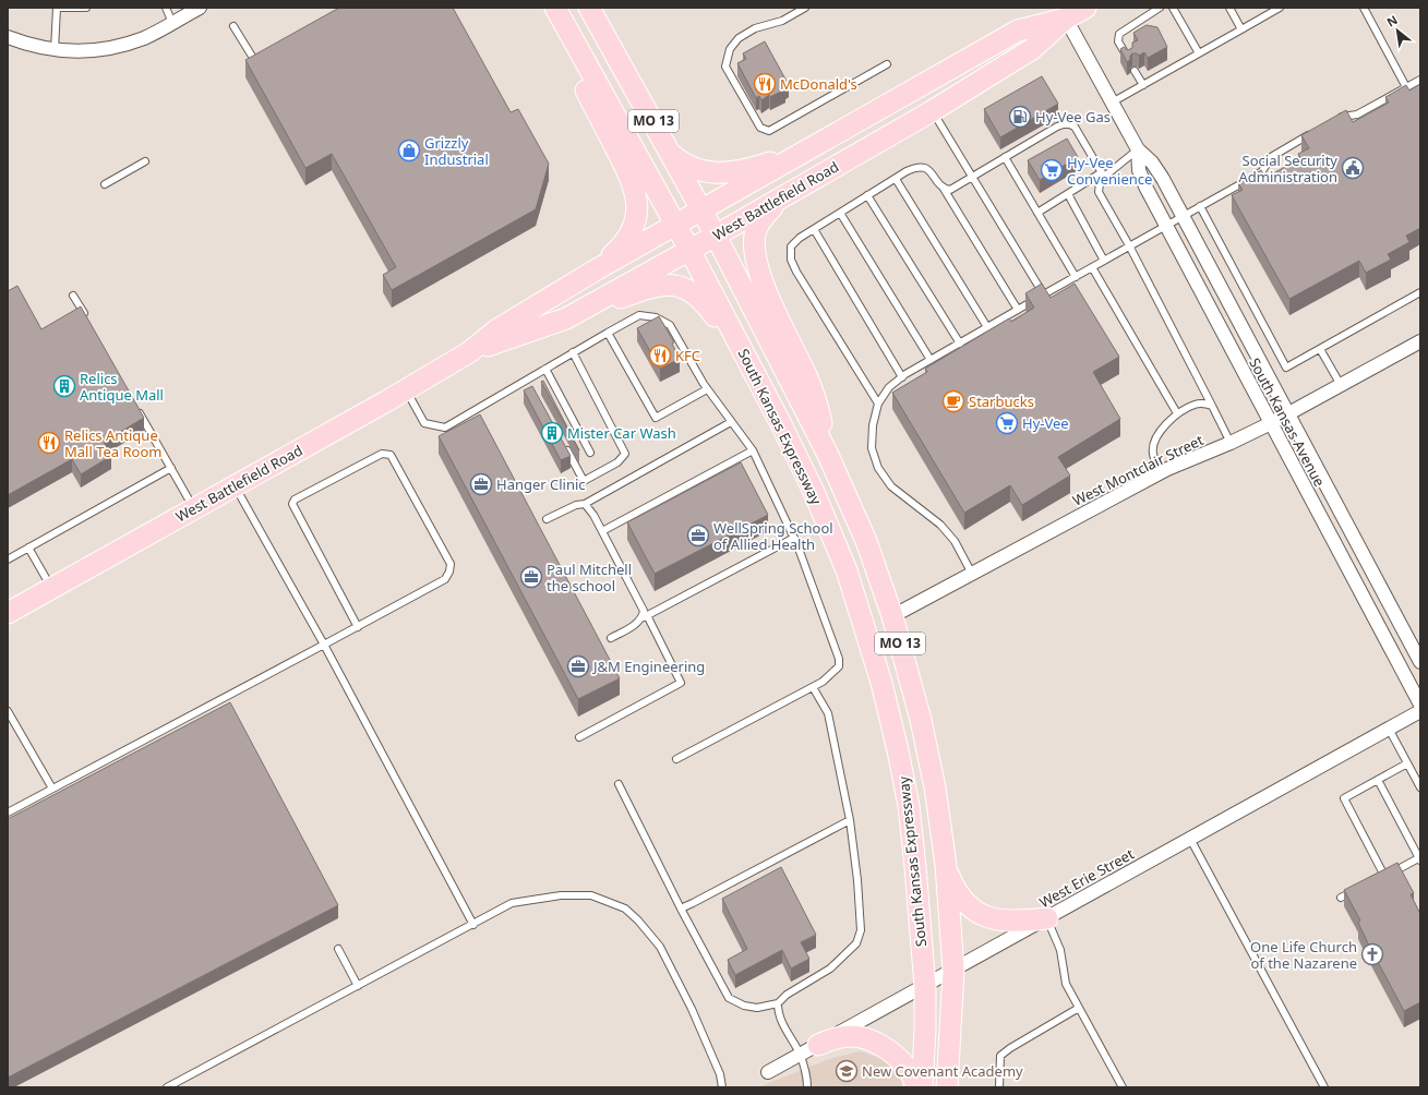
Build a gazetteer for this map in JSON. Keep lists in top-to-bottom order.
{
  "streets": {
    "main road": ["MO 13", "West Battlefield Road", "South Kansas Expressway"],
    "street": ["South Kansas Avenue", "West Montclair Street", "West Erie Street"]
  },
  "crossings": [
    ["West Battlefield Road", "South Kansas Avenue"],
    ["West Battlefield Road", "South Kansas Expressway"],
    ["South Kansas Avenue", "West Montclair Street"],
    ["South Kansas Expressway", "West Montclair Street"],
    ["South Kansas Expressway", "West Erie Street"]
  ],
  "places": {
    "restaurant": ["McDonald's", "KFC", "Relics Antique Mall Tea Room"],
    "fuel station": ["Hy-Vee Gas"],
    "shop": ["Grizzly Industrial"],
    "public building": ["Social Security Administration"],
    "supermarket": ["Hy-Vee Convenience", "Hy-Vee"],
    "building": ["Relics Antique Mall", "Mister Car Wash"],
    "cafe": ["Starbucks"],
    "office": [
      "Hanger Clinic",
      "WellSpring School of Allied Health",
      "Paul Mitchell the school",
      "J&M Engineering"
    ],
    "church": ["One Life Church of the Nazarene"],
    "school or university": ["New Covenant Academy"]
  },
  "north": "top left"
}
